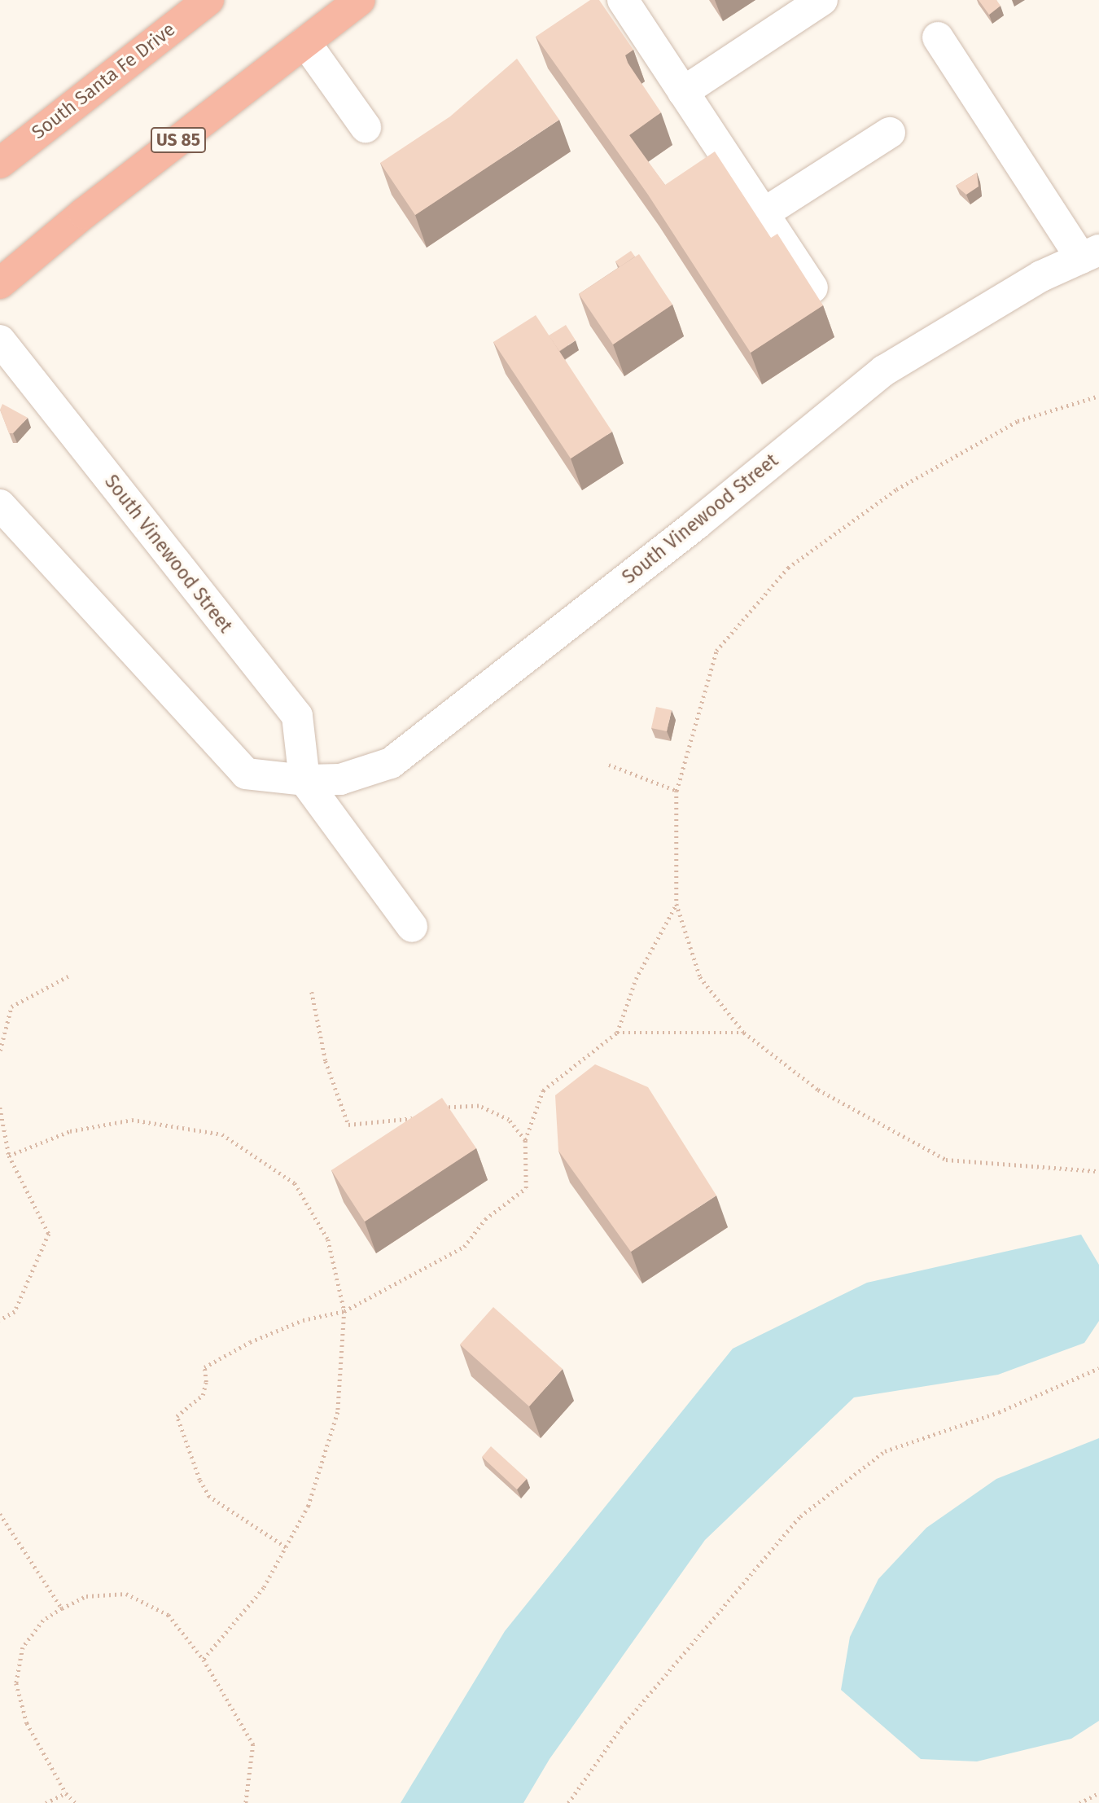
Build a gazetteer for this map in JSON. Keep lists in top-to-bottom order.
{
  "streets": {
    "highway": ["South Santa Fe Drive", "US 85"],
    "street": ["South Vinewood Street"]
  }
}
